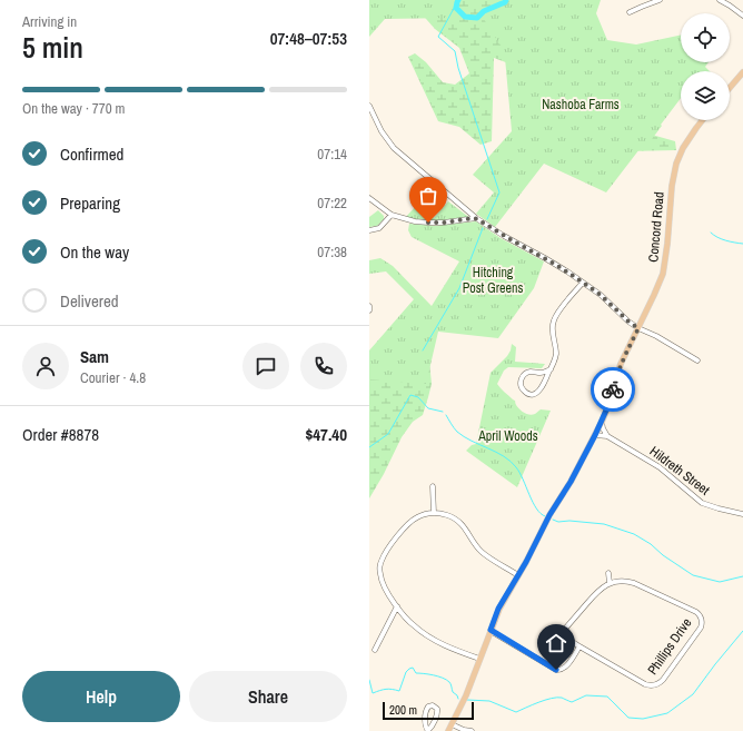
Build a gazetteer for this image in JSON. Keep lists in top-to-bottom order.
{
  "streets": {
    "main road": ["Concord Road"],
    "street": ["Hildreth Street", "Phillips Drive"]
  },
  "crossings": [
    ["Concord Road", "Hildreth Street"]
  ],
  "parks": ["Nashoba Farms", "Hitching Post Greens", "April Woods"],
  "scale_bar": "200 m",
  "page": {
    "heading": ["5 min", "Arriving in", "07:48–07:53"],
    "panel": [
      "Sam",
      "Courier · 4.8",
      "Order #8878",
      "$47.40"
    ],
    "bar": "On the way · 770 m",
    "list": [
      ["Confirmed", "07:14"],
      ["Preparing", "07:22"],
      ["On the way", "07:38"],
      "Delivered"
    ],
    "buttons": ["Help", "Share"],
    "scale": "200 m"
  }
}
